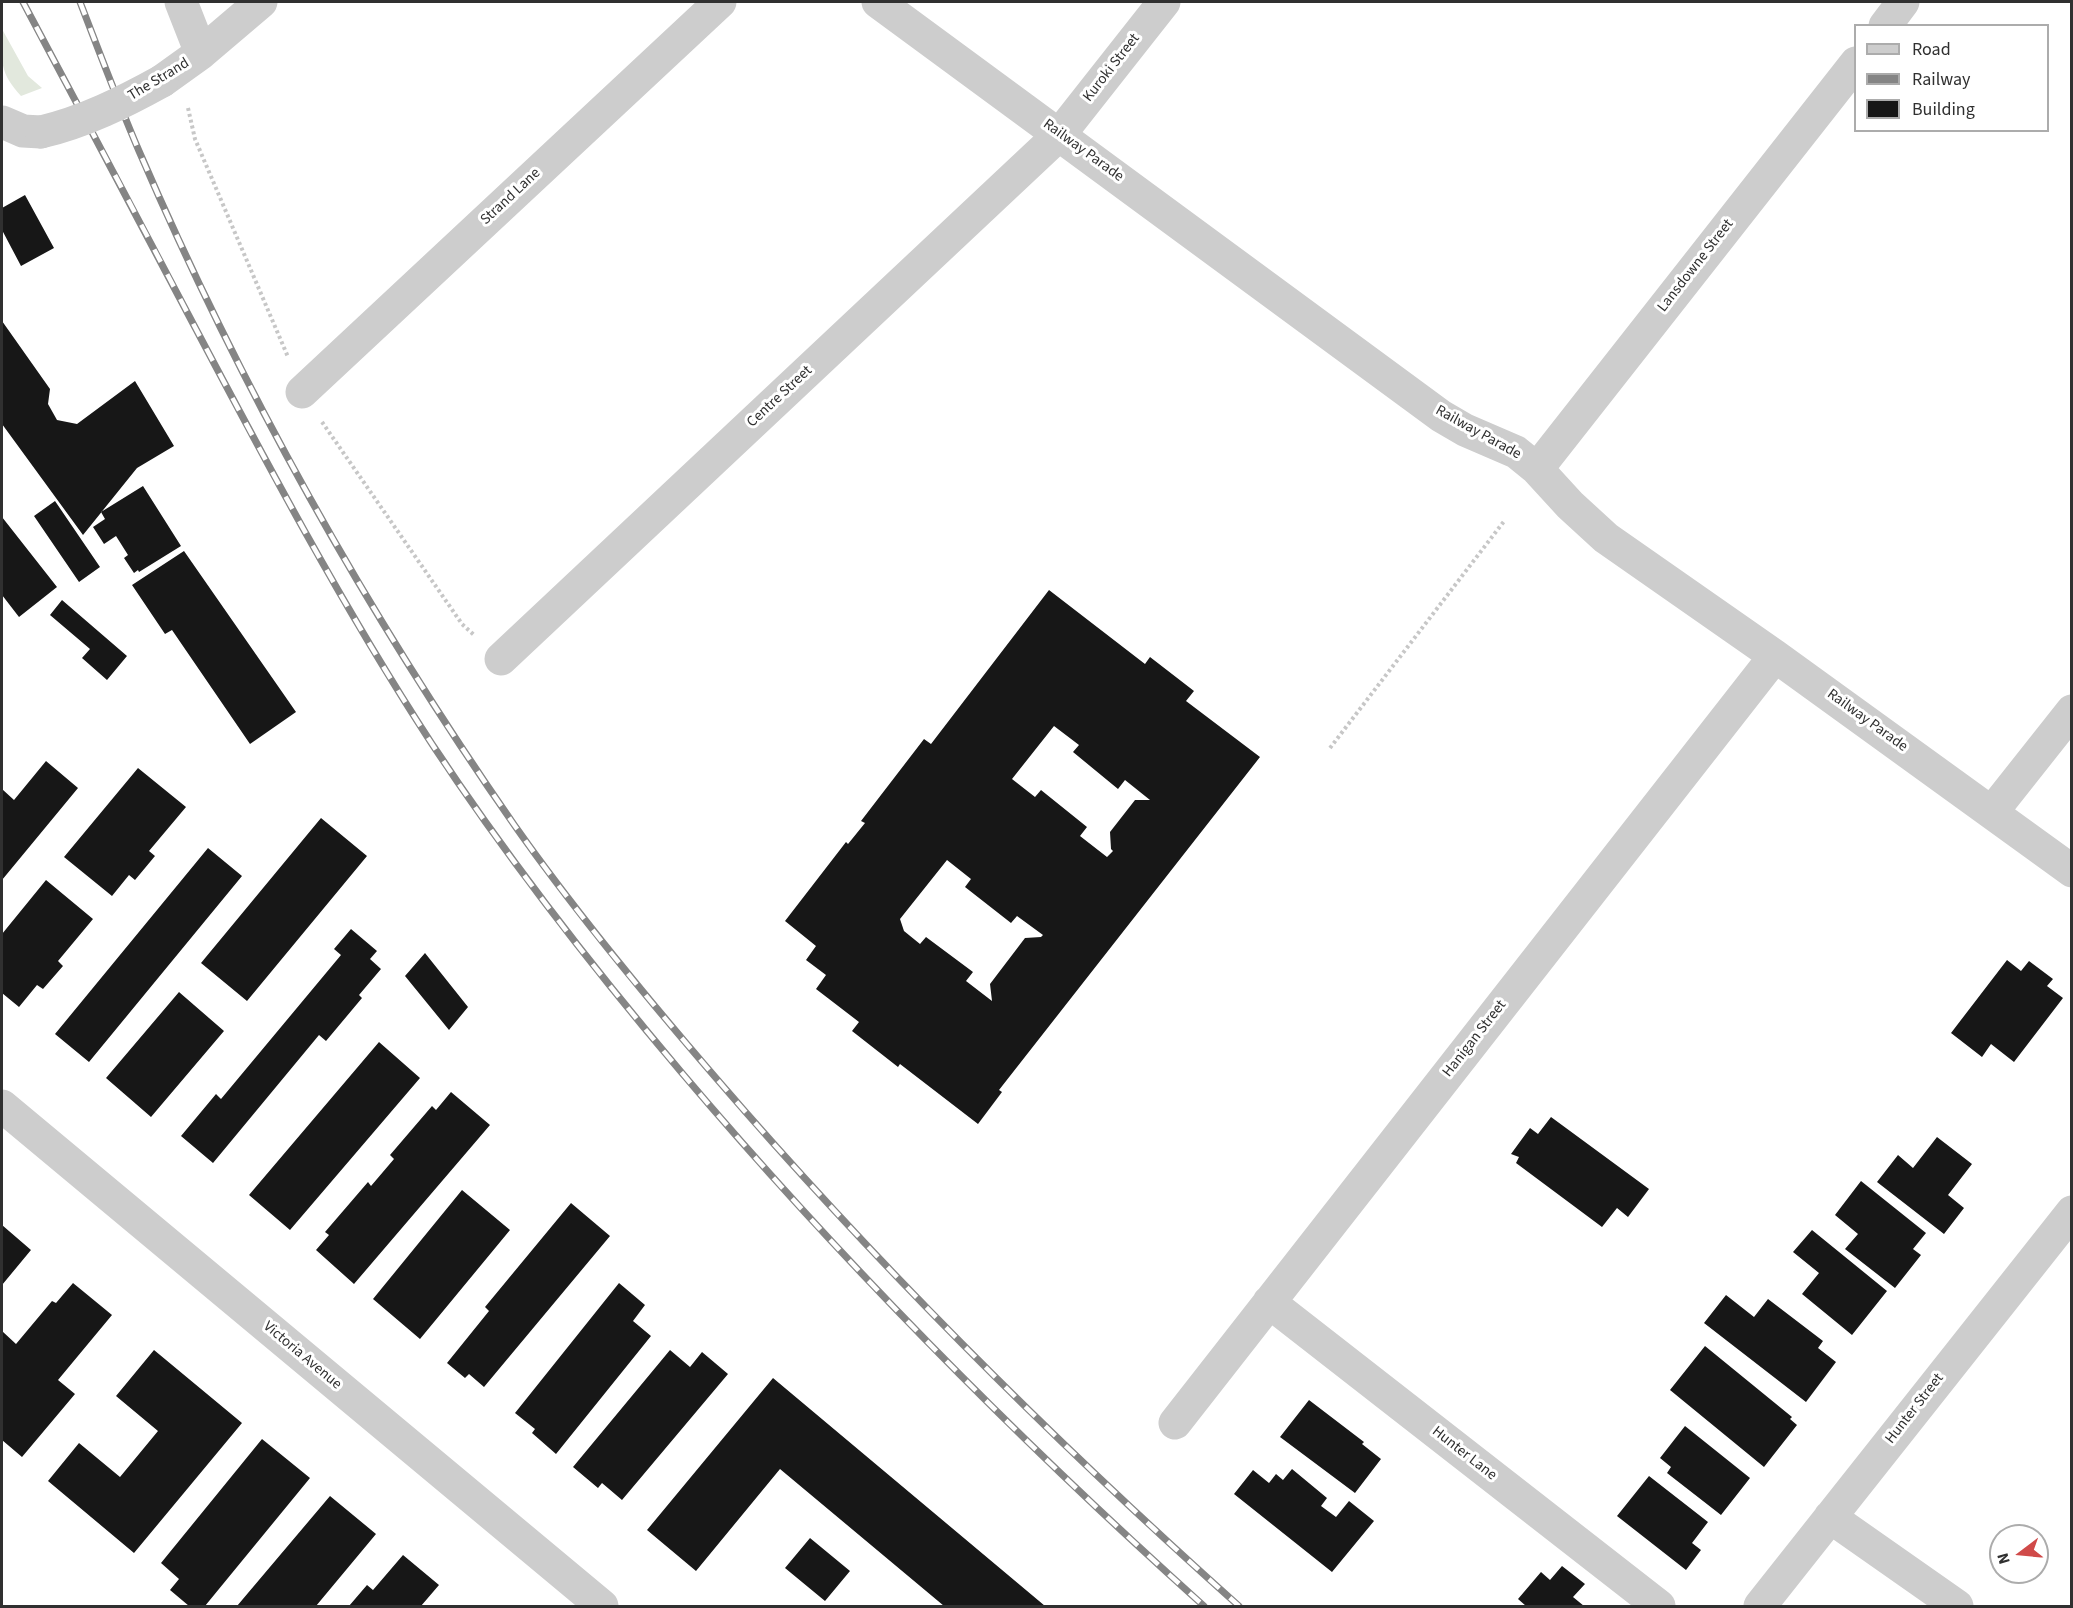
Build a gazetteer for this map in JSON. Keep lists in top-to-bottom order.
{
  "streets": {
    "street": [
      "Kuroki Street",
      "The Strand",
      "Railway Parade",
      "Strand Lane",
      "Lansdowne Street",
      "Centre Street",
      "Hanigan Street",
      "Victoria Avenue",
      "Hunter Street",
      "Hunter Lane"
    ]
  },
  "crossings": [
    ["Kuroki Street", "Railway Parade"],
    ["Kuroki Street", "Centre Street"],
    ["Railway Parade", "Lansdowne Street"],
    ["Railway Parade", "Centre Street"],
    ["Railway Parade", "Hanigan Street"],
    ["Hanigan Street", "Hunter Lane"]
  ],
  "legend": ["Road", "Railway", "Building"],
  "north": "left"
}
